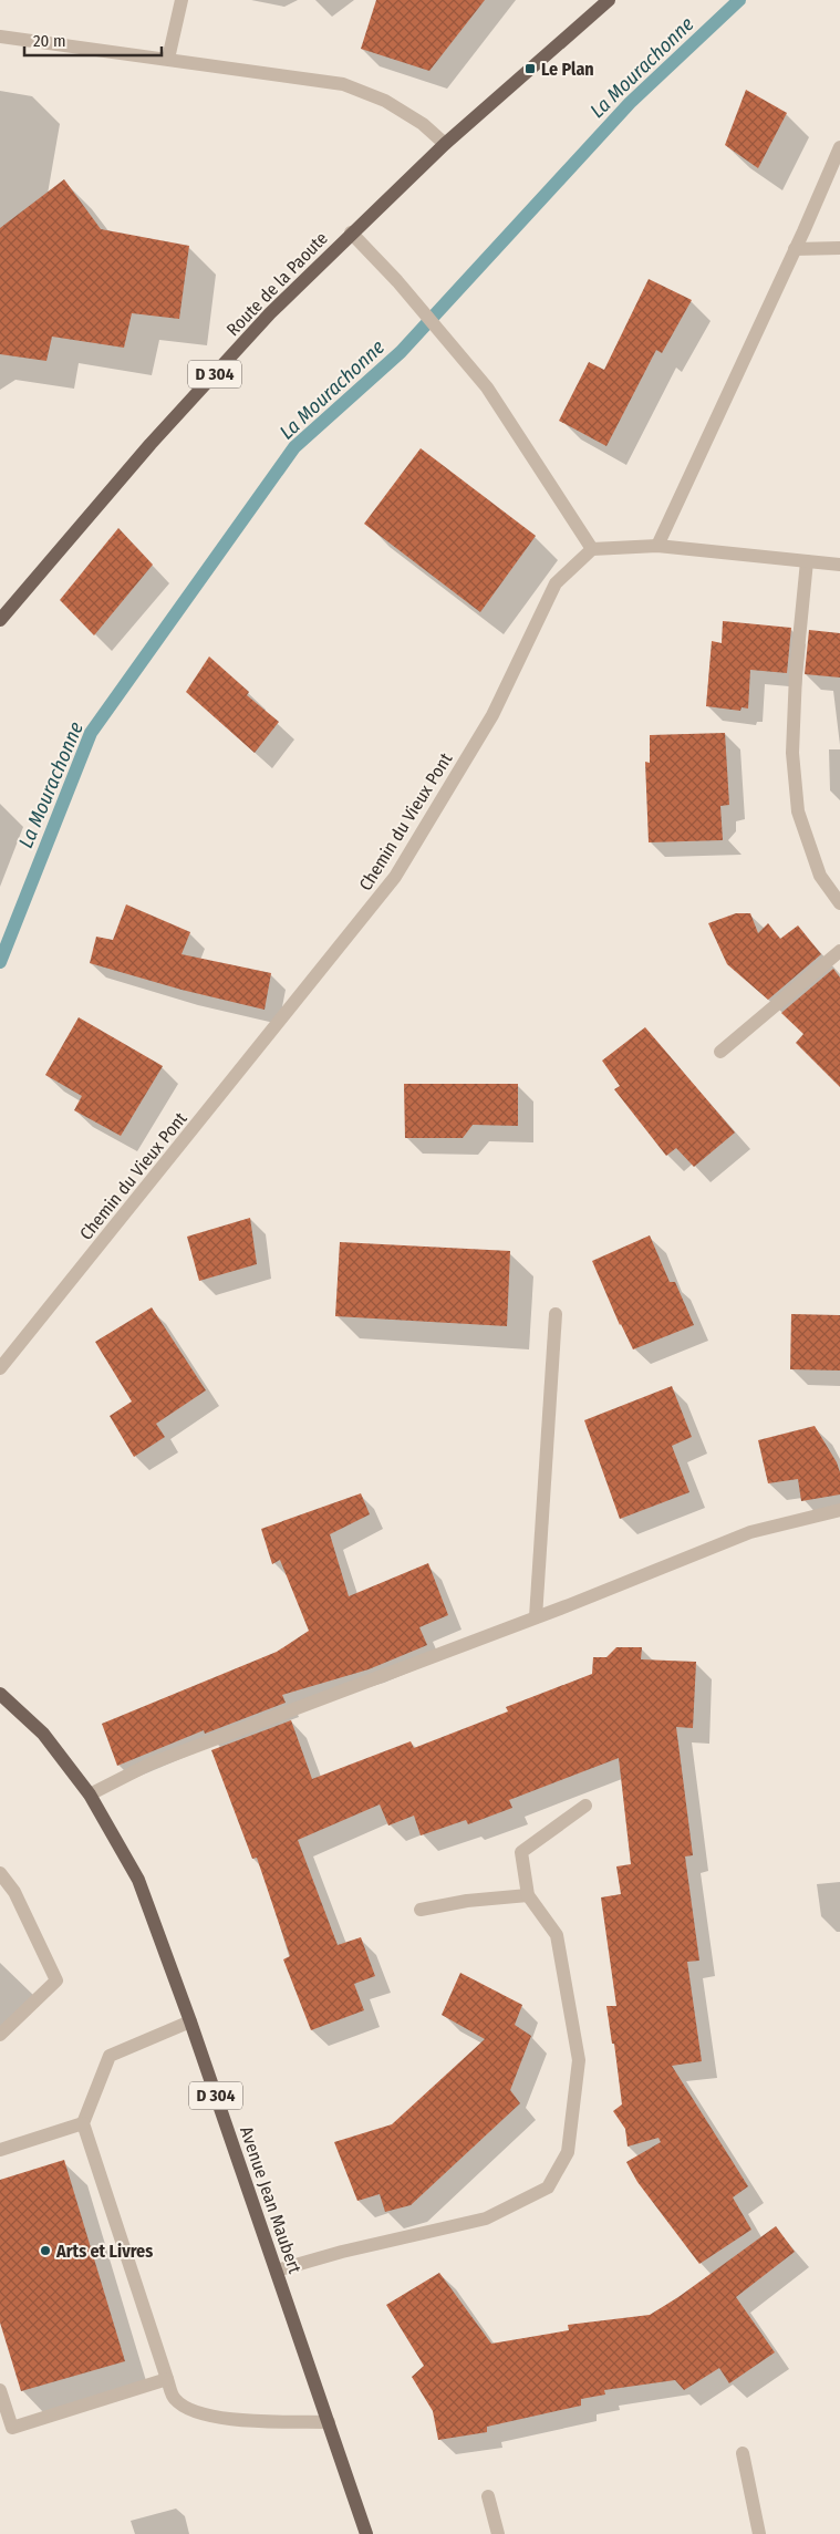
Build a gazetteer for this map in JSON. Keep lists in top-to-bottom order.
{
  "streets": {
    "main road": ["Route de la Paoute", "D 304", "Avenue Jean Maubert"],
    "street": ["Chemin du Vieux Pont"]
  },
  "water": ["La Mourachonne"],
  "places": {
    "transit": ["Le Plan"],
    "other": ["Arts et Livres"]
  },
  "scale_bar": "20 m"
}
